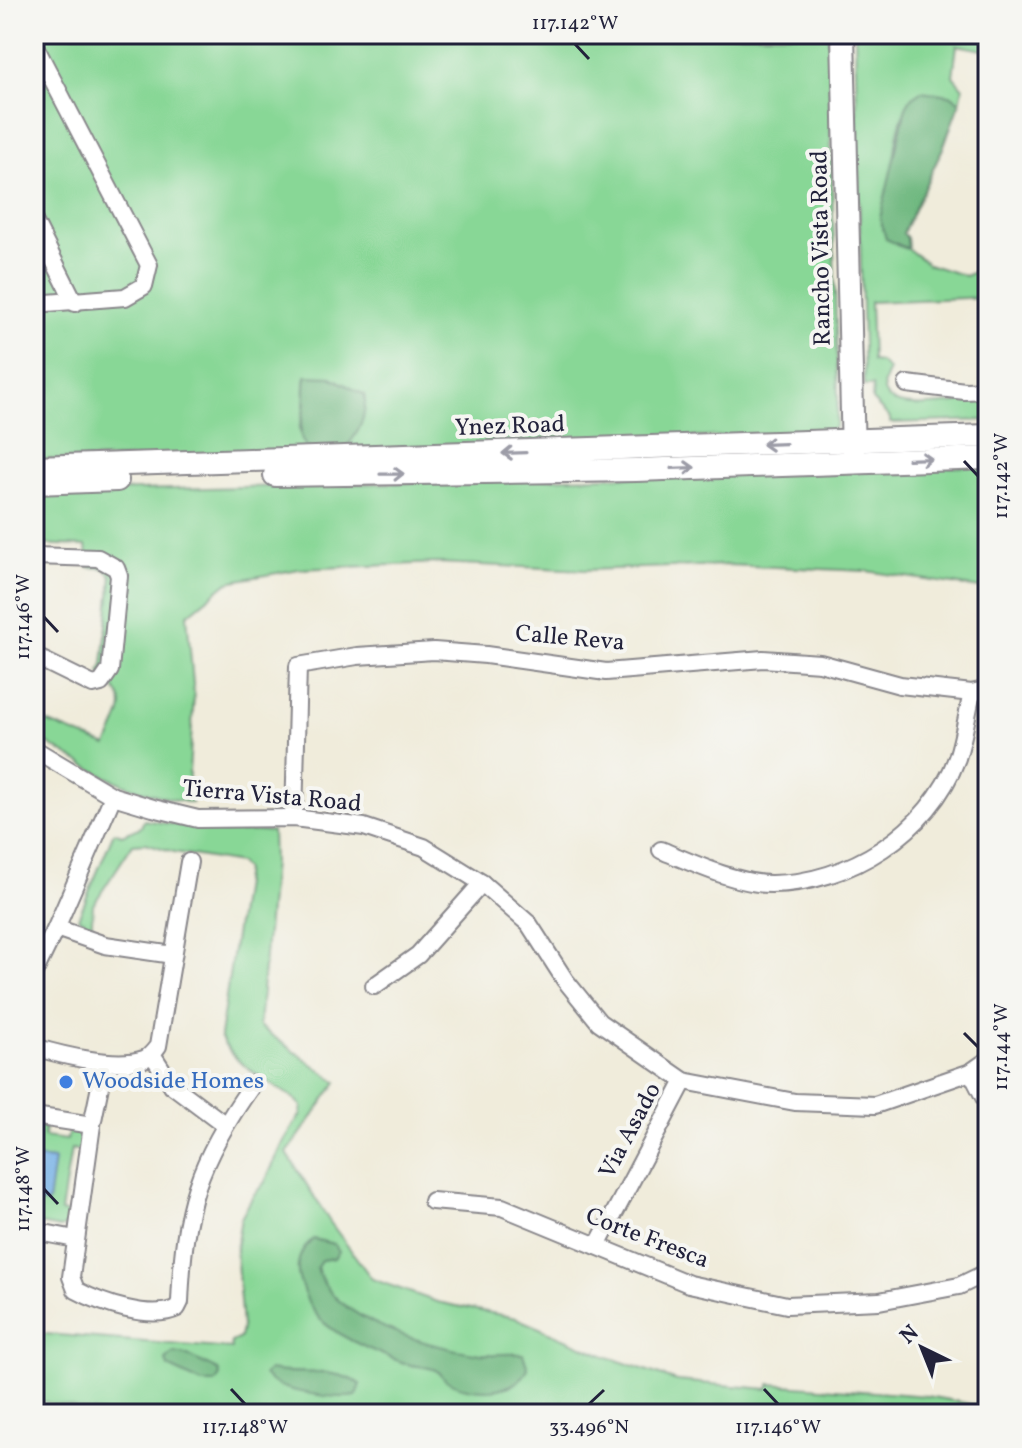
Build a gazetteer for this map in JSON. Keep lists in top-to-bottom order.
{
  "streets": {
    "main road": ["Rancho Vista Road", "Ynez Road"],
    "street": [
      "Calle Reva",
      "Tierra Vista Road",
      "Via Asado",
      "Corte Fresca"
    ]
  },
  "crossings": [
    ["Rancho Vista Road", "Ynez Road"],
    ["Calle Reva", "Tierra Vista Road"],
    ["Tierra Vista Road", "Via Asado"],
    ["Via Asado", "Corte Fresca"]
  ],
  "places": ["Woodside Homes"],
  "north": "top left",
  "coordinates": [
    "117.142°W",
    "117.146°W",
    "117.144°W",
    "117.148°W",
    "33.496°N"
  ]
}
